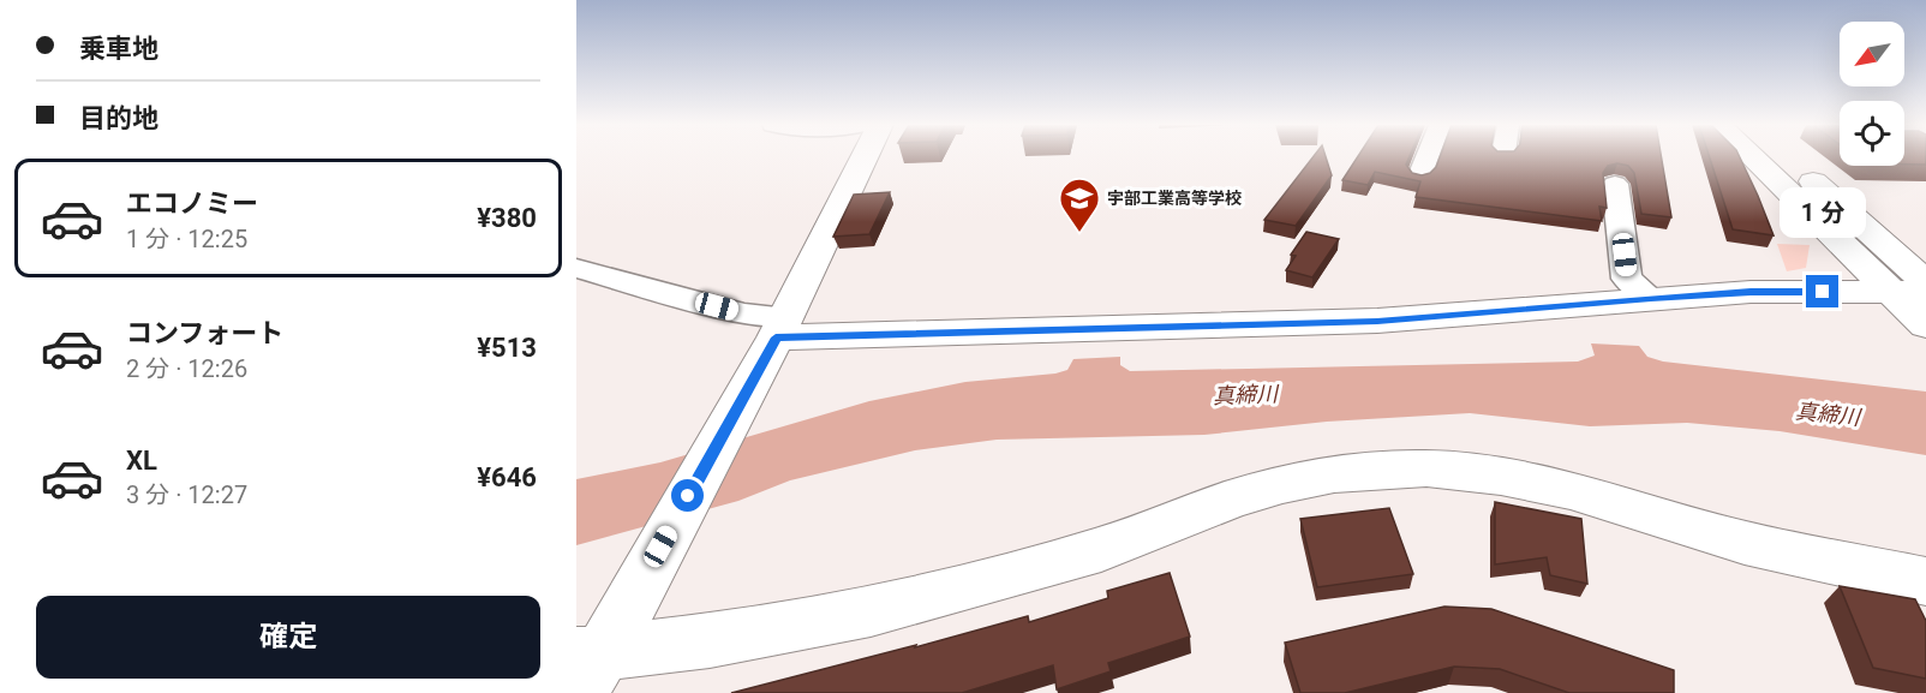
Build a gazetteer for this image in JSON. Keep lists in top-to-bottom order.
{
  "water": ["真締川"],
  "places": {
    "school or university": ["宇部工業高等学校"]
  },
  "north": "bottom left",
  "page": {
    "banner": ["乗車地", "目的地"],
    "list": [
      {
        "name": "エコノミー",
        "note": "1 分 · 12:25",
        "value": "¥380"
      },
      {
        "name": "コンフォート",
        "note": "2 分 · 12:26",
        "value": "¥513"
      },
      {
        "name": "XL",
        "note": "3 分 · 12:27",
        "value": "¥646"
      }
    ],
    "bubble": "1 分",
    "buttons": "確定"
  }
}
